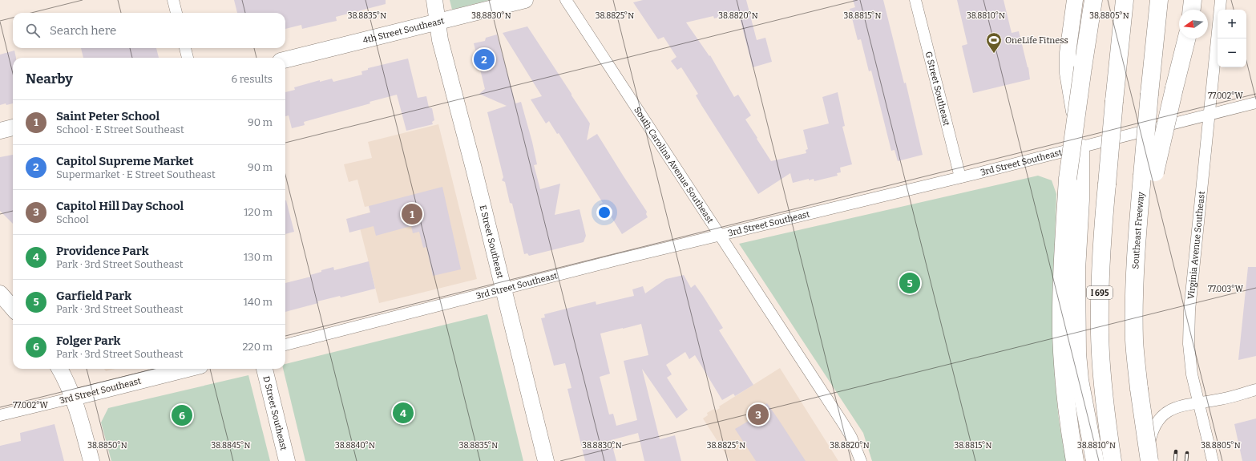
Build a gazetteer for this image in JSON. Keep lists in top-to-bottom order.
{
  "streets": {
    "highway": ["Southeast Freeway", "I 695"],
    "street": [
      "4th Street Southeast",
      "G Street Southeast",
      "3rd Street Southeast",
      "South Carolina Avenue Southeast",
      "E Street Southeast",
      "Virginia Avenue Southeast",
      "D Street Southeast"
    ]
  },
  "crossings": [
    ["4th Street Southeast", "E Street Southeast"],
    ["G Street Southeast", "3rd Street Southeast"],
    ["3rd Street Southeast", "South Carolina Avenue Southeast"],
    ["3rd Street Southeast", "E Street Southeast"],
    ["3rd Street Southeast", "Virginia Avenue Southeast"]
  ],
  "places": {
    "sports": ["OneLife Fitness"]
  },
  "north": "left",
  "page": {
    "map_buttons": ["+", "−"],
    "search": "Search here",
    "pins": [
      "2",
      "1",
      "5",
      "4",
      "3",
      "6"
    ],
    "heading": ["Nearby", "6 results"],
    "list": [
      {
        "mark": "1",
        "name": "Saint Peter School",
        "note": "School · E Street Southeast",
        "value": "90 m"
      },
      {
        "mark": "2",
        "name": "Capitol Supreme Market",
        "note": "Supermarket · E Street Southeast",
        "value": "90 m"
      },
      {
        "mark": "3",
        "name": "Capitol Hill Day School",
        "note": "School",
        "value": "120 m"
      },
      {
        "mark": "4",
        "name": "Providence Park",
        "note": "Park · 3rd Street Southeast",
        "value": "130 m"
      },
      {
        "mark": "5",
        "name": "Garfield Park",
        "note": "Park · 3rd Street Southeast",
        "value": "140 m"
      },
      {
        "mark": "6",
        "name": "Folger Park",
        "note": "Park · 3rd Street Southeast",
        "value": "220 m"
      }
    ]
  },
  "coordinates": [
    "38.8835°N",
    "38.8830°N",
    "38.8825°N",
    "38.8820°N",
    "38.8815°N",
    "38.8810°N",
    "38.8805°N",
    "77.002°W",
    "77.003°W",
    "38.8850°N",
    "38.8845°N",
    "38.8840°N"
  ]
}
